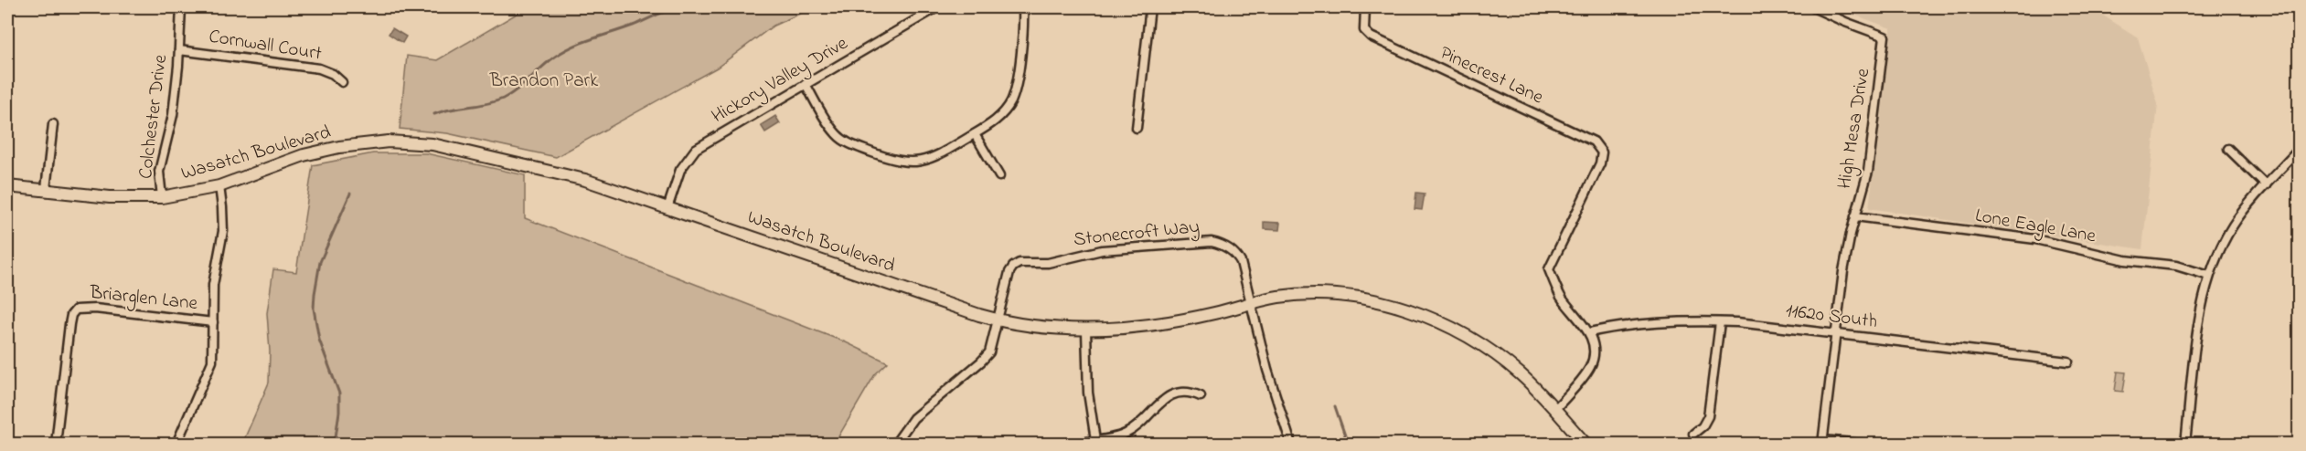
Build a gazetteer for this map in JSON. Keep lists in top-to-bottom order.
{
  "streets": {
    "main road": ["Wasatch Boulevard"],
    "street": [
      "Cornwall Court",
      "Pinecrest Lane",
      "Hickory Valley Drive",
      "Colchester Drive",
      "High Mesa Drive",
      "Lone Eagle Lane",
      "Stonecroft Way",
      "Briarglen Lane",
      "11620 South"
    ]
  },
  "crossings": [
    ["Cornwall Court", "Colchester Drive"],
    ["Pinecrest Lane", "11620 South"],
    ["Hickory Valley Drive", "Wasatch Boulevard"],
    ["Colchester Drive", "Wasatch Boulevard"],
    ["High Mesa Drive", "Lone Eagle Lane"],
    ["High Mesa Drive", "11620 South"],
    ["Wasatch Boulevard", "Stonecroft Way"]
  ],
  "parks": ["Brandon Park"]
}
